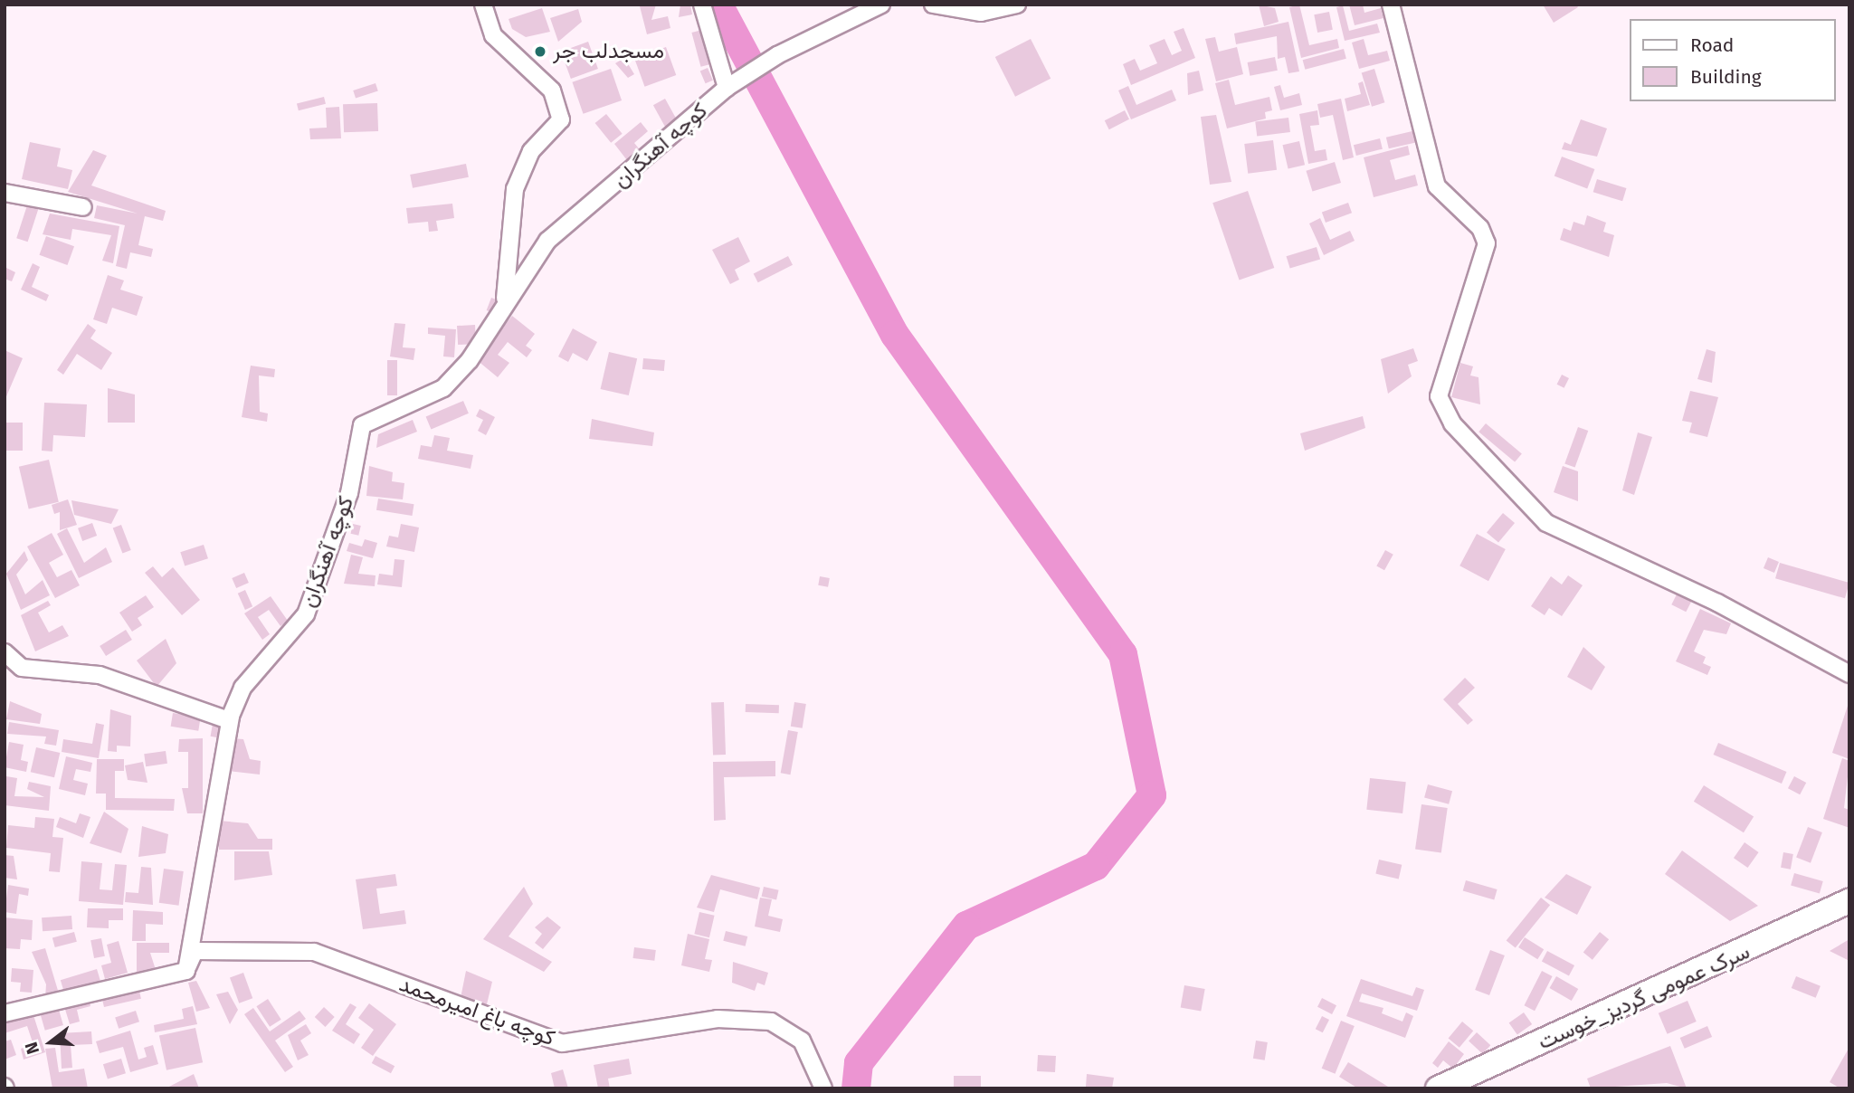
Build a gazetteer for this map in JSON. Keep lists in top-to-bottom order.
{
  "streets": {
    "highway": ["سرک عمومی گردیز_خوست"],
    "street": ["کوچه آهنگران", "کوچه باغ امیرمحمد"]
  },
  "crossings": [
    ["کوچه آهنگران", "کوچه باغ امیرمحمد"]
  ],
  "places": ["مسجدلب جر"],
  "legend": ["Road", "Building"],
  "north": "left"
}
